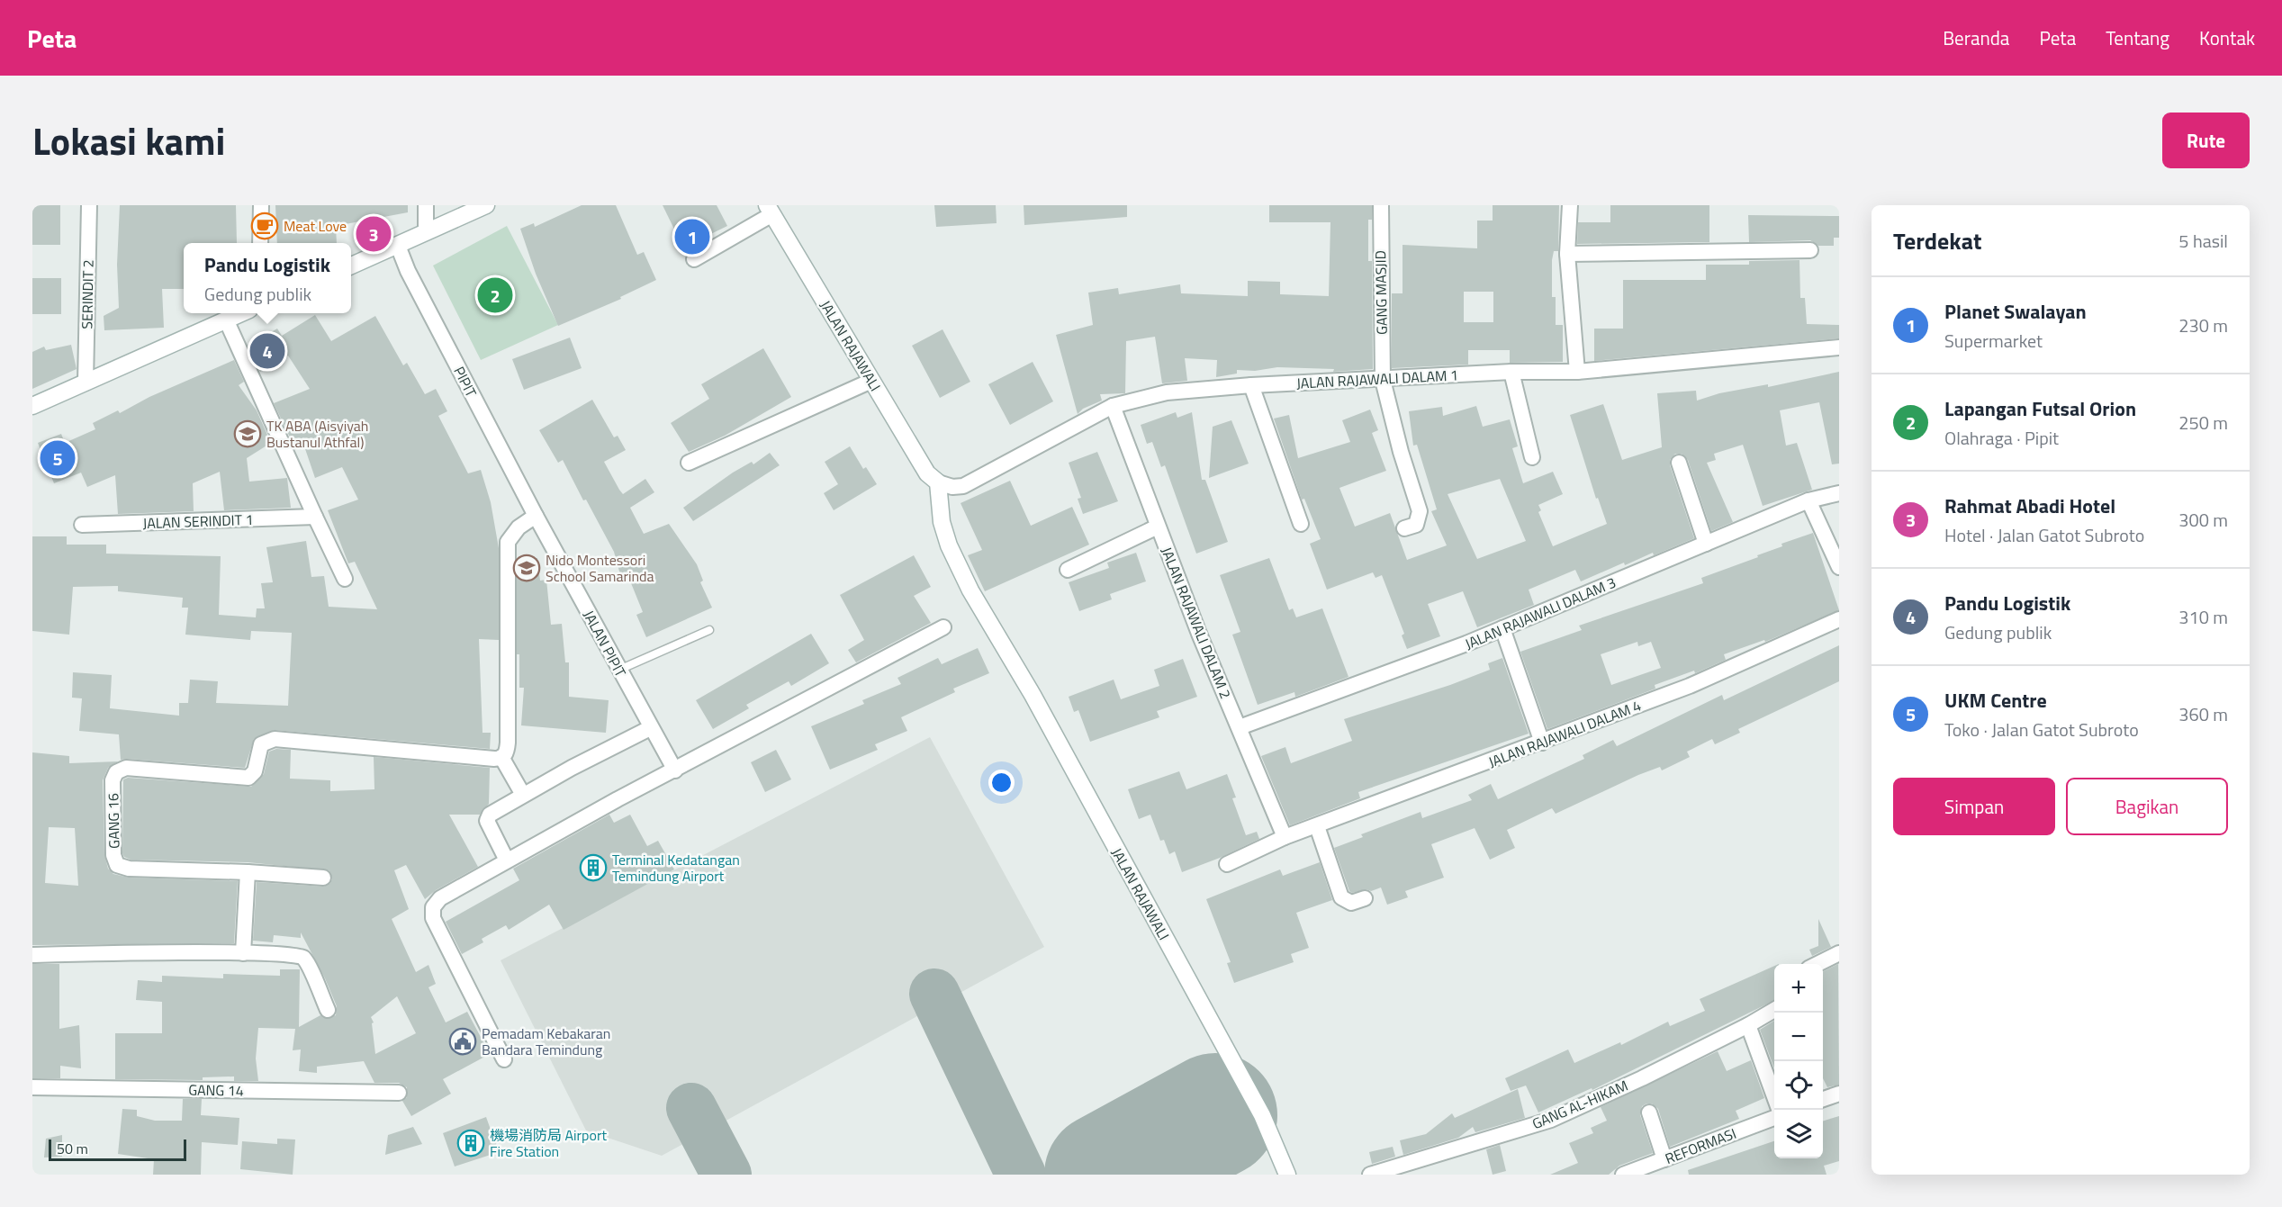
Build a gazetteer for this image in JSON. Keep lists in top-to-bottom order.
{
  "streets": {
    "street": [
      "GANG MASJID",
      "SERINDIT 2",
      "JALAN RAJAWALI",
      "JALAN RAJAWALI DALAM 1",
      "PIPIT",
      "JALAN SERINDIT 1",
      "JALAN RAJAWALI DALAM 3",
      "JALAN RAJAWALI DALAM 2",
      "JALAN PIPIT",
      "JALAN RAJAWALI DALAM 4",
      "GANG 16",
      "GANG 14",
      "GANG AL-HIKAM",
      "REFORMASI"
    ]
  },
  "crossings": [
    ["GANG MASJID", "JALAN RAJAWALI DALAM 1"],
    ["JALAN RAJAWALI", "JALAN RAJAWALI DALAM 1"],
    ["JALAN RAJAWALI DALAM 1", "JALAN RAJAWALI DALAM 2"],
    ["PIPIT", "JALAN PIPIT"],
    ["JALAN RAJAWALI DALAM 3", "JALAN RAJAWALI DALAM 2"],
    ["JALAN RAJAWALI DALAM 2", "JALAN RAJAWALI DALAM 4"]
  ],
  "places": {
    "cafe": ["Meat Love"],
    "school or university": ["TK ABA (Aisyiyah Bustanul Athfal)", "Nido Montessori School Samarinda"],
    "building": ["Terminal Kedatangan Temindung Airport", "機場消防局 Airport Fire Station"],
    "public building": ["Pemadam Kebakaran Bandara Temindung"]
  },
  "scale_bar": "50 m",
  "page": {
    "header": "Peta",
    "nav": [
      "Beranda",
      "Peta",
      "Tentang",
      "Kontak"
    ],
    "title": "Lokasi kami",
    "buttons": [
      "Rute",
      ["Simpan", "Bagikan"]
    ],
    "heading": ["Terdekat", "5 hasil"],
    "pins": [
      "3",
      "1",
      "2",
      "4",
      "5"
    ],
    "popup": ["Pandu Logistik", "Gedung publik"],
    "list": [
      {
        "mark": "1",
        "name": "Planet Swalayan",
        "note": "Supermarket",
        "value": "230 m"
      },
      {
        "mark": "2",
        "name": "Lapangan Futsal Orion",
        "note": "Olahraga · Pipit",
        "value": "250 m"
      },
      {
        "mark": "3",
        "name": "Rahmat Abadi Hotel",
        "note": "Hotel · Jalan Gatot Subroto",
        "value": "300 m"
      },
      {
        "mark": "4",
        "name": "Pandu Logistik",
        "note": "Gedung publik",
        "value": "310 m"
      },
      {
        "mark": "5",
        "name": "UKM Centre",
        "note": "Toko · Jalan Gatot Subroto",
        "value": "360 m"
      }
    ],
    "map_buttons": ["+", "−"],
    "scale": "50 m"
  }
}
